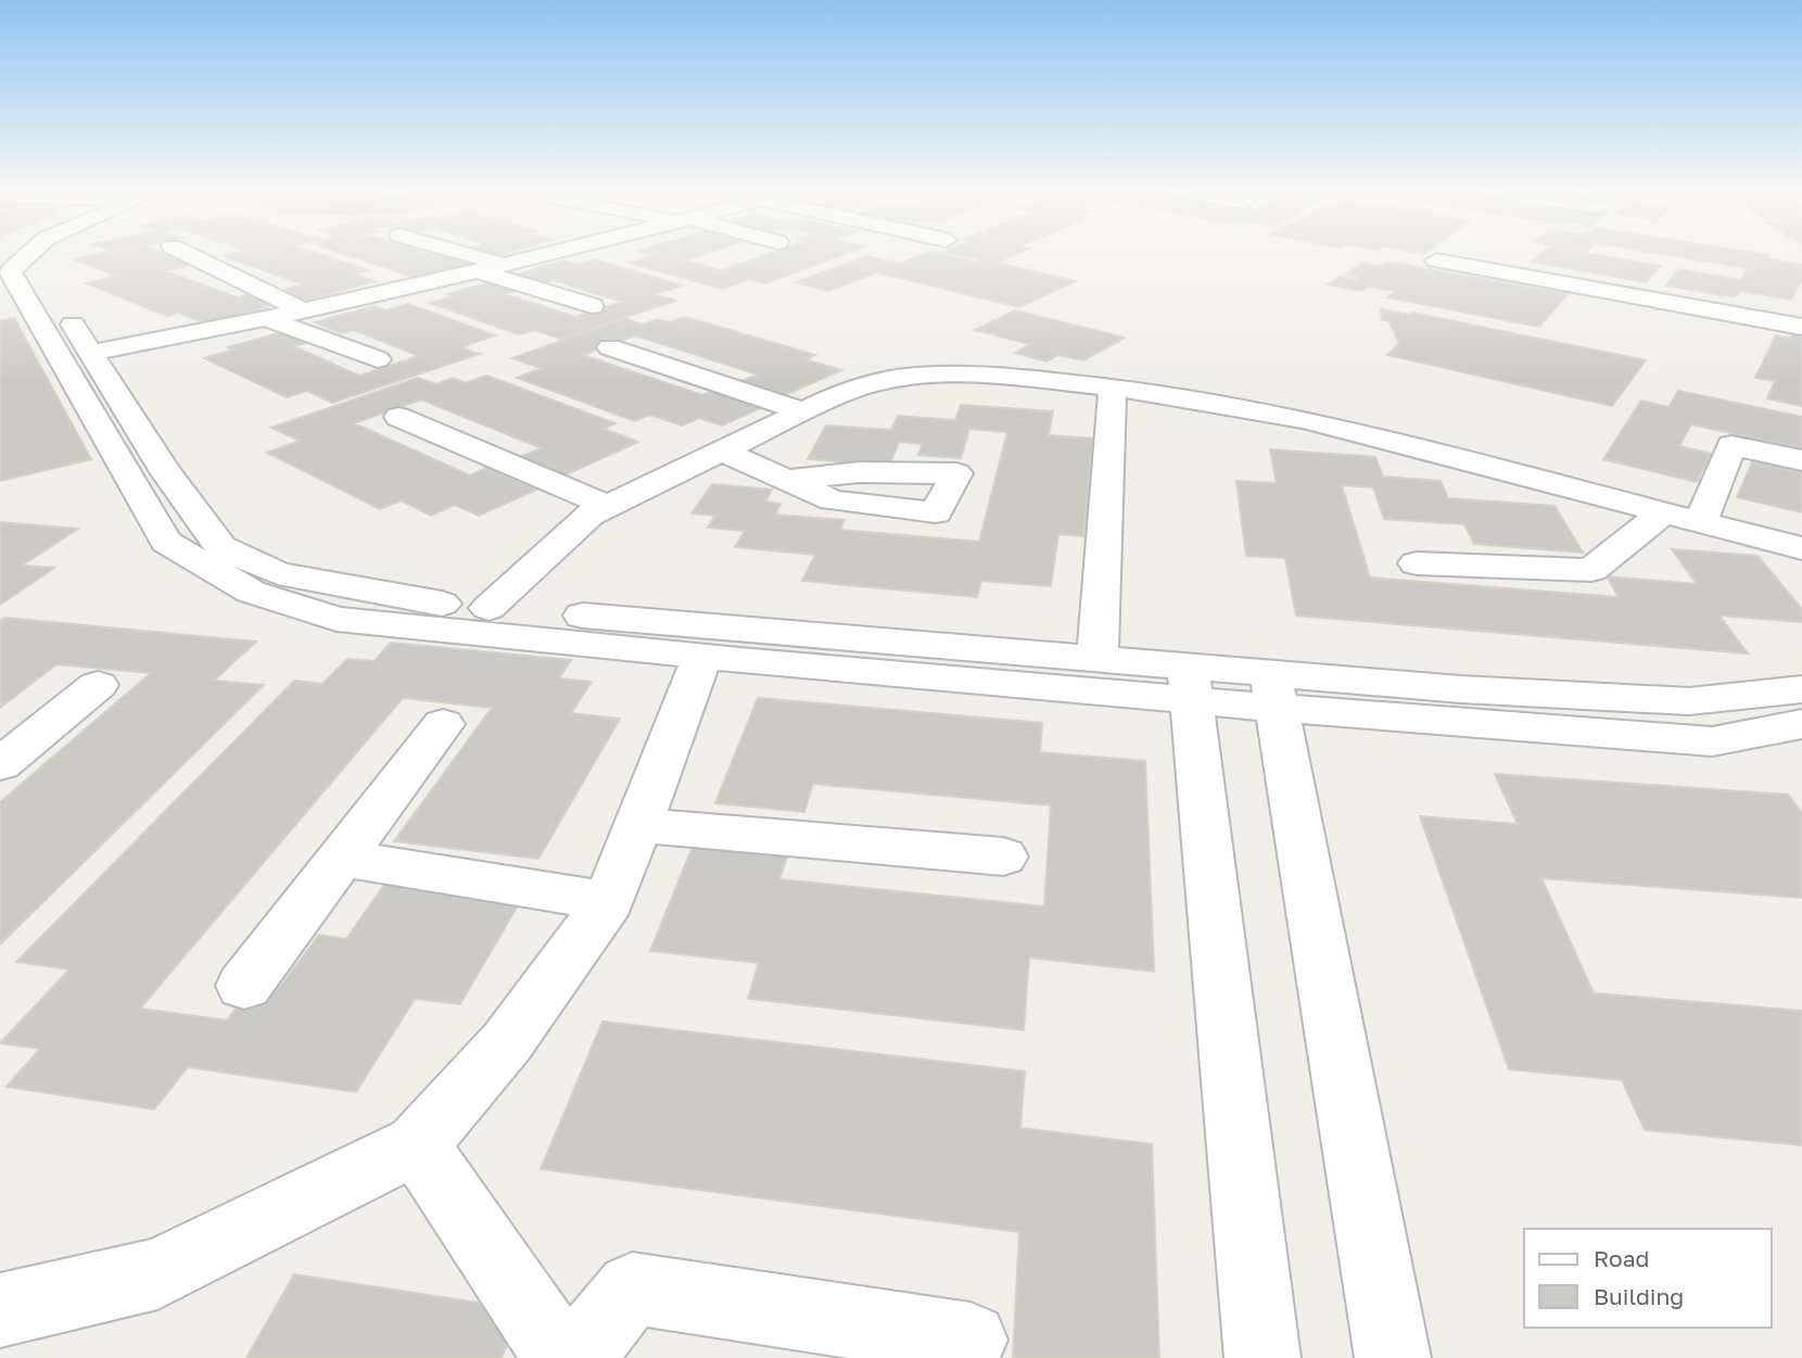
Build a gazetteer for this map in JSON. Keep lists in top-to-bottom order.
{
  "legend": ["Road", "Building"]
}
